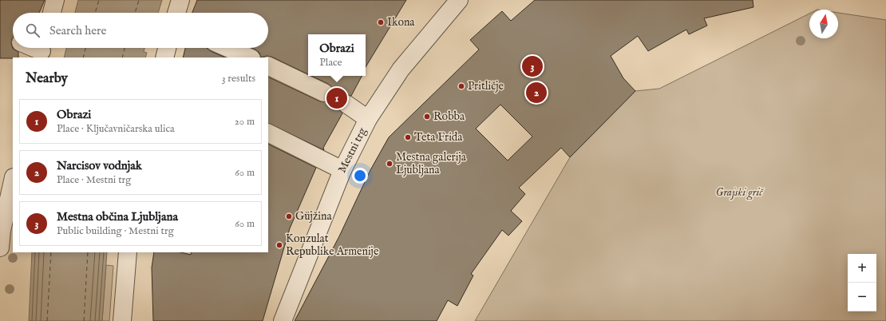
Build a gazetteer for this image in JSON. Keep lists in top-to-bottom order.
{
  "streets": {
    "street": ["Mestni trg"]
  },
  "parks": ["Grajski grič"],
  "places": [
    "Ikona",
    "Pritličje",
    "Robba",
    "Teta Frida",
    "Mestna galerija Ljubljana",
    "Güjžina",
    "Konzulat Republike Armenije"
  ],
  "north": "top",
  "page": {
    "search": "Search here",
    "popup": ["Obrazi", "Place"],
    "pins": ["3", "2", "1"],
    "heading": ["Nearby", "3 results"],
    "list": [
      {
        "mark": "1",
        "name": "Obrazi",
        "note": "Place · Ključavničarska ulica",
        "value": "20 m"
      },
      {
        "mark": "2",
        "name": "Narcisov vodnjak",
        "note": "Place · Mestni trg",
        "value": "60 m"
      },
      {
        "mark": "3",
        "name": "Mestna občina Ljubljana",
        "note": "Public building · Mestni trg",
        "value": "60 m"
      }
    ],
    "map_buttons": ["+", "−"]
  }
}
